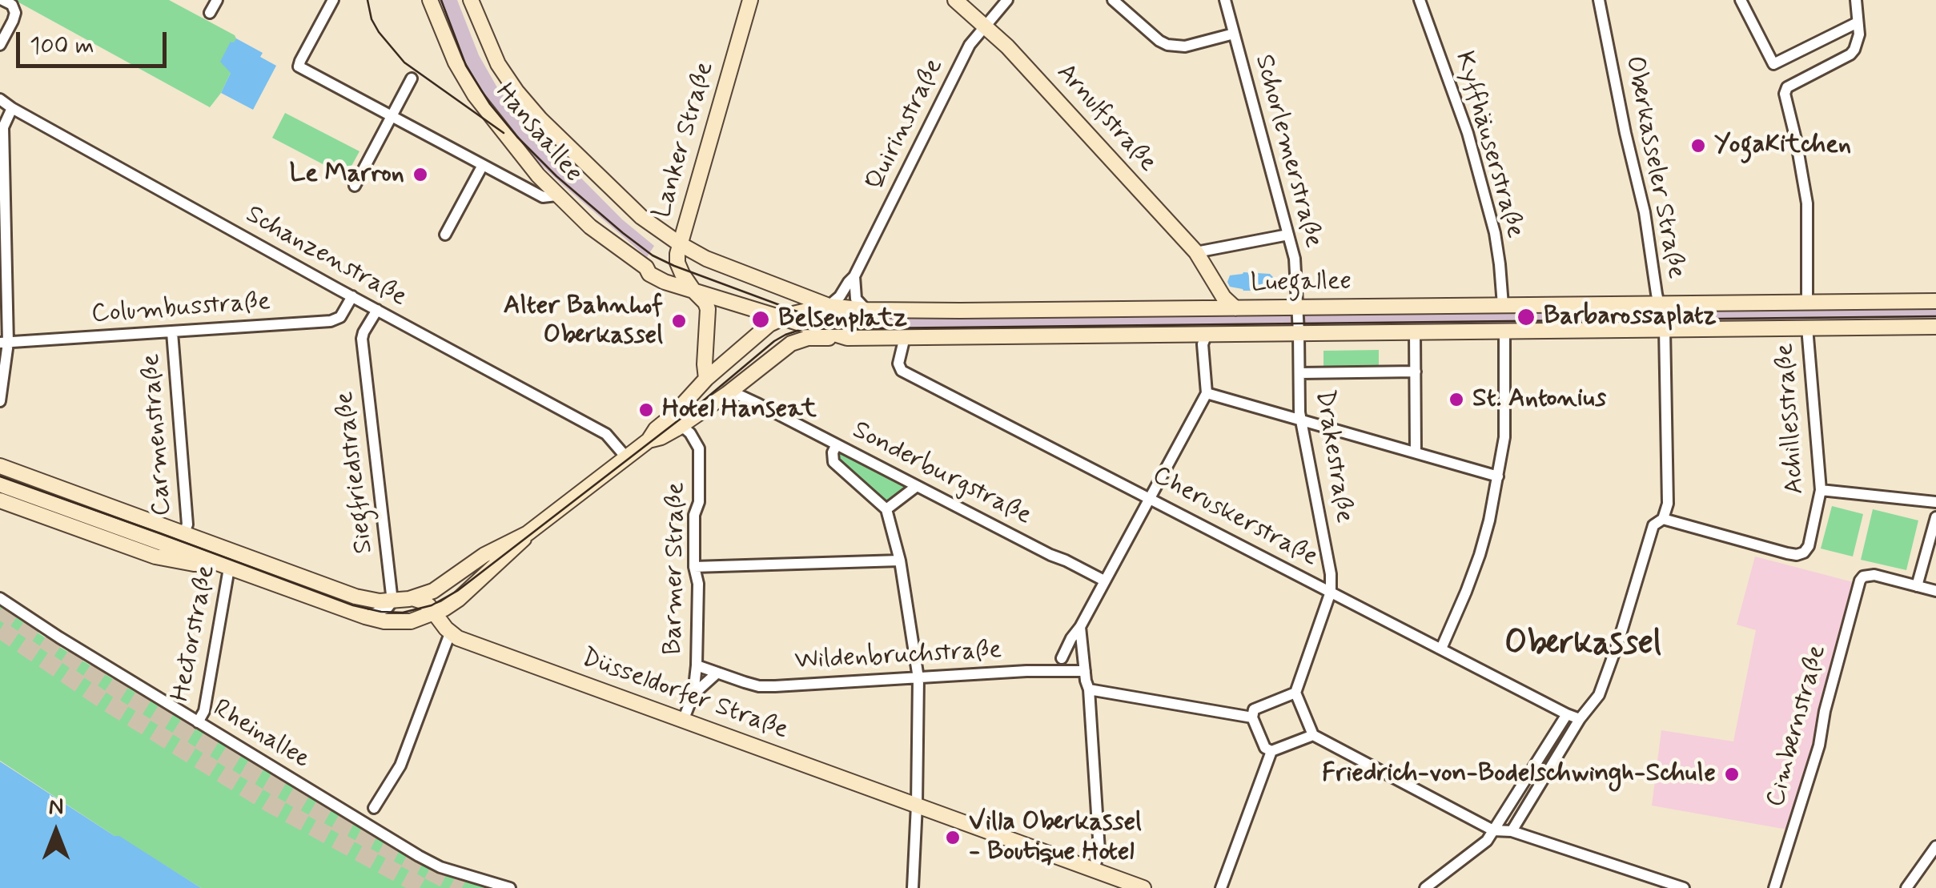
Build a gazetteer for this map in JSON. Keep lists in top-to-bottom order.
{
  "streets": {
    "main road": [
      "Arnulfstraße",
      "Hansaallee",
      "Lanker Straße",
      "Luegallee",
      "Düsseldorfer Straße"
    ],
    "street": [
      "Quirinstraße",
      "Kyffhäuserstraße",
      "Schorlemerstraße",
      "Oberkasseler Straße",
      "Schanzenstraße",
      "Columbusstraße",
      "Achillesstraße",
      "Carmenstraße",
      "Drakestraße",
      "Siegfriedstraße",
      "Sonderburgstraße",
      "Cheruskerstraße",
      "Barmer Straße",
      "Hectorstraße",
      "Wildenbruchstraße",
      "Cimbernstraße",
      "Rheinallee"
    ]
  },
  "crossings": [
    ["Arnulfstraße", "Quirinstraße"],
    ["Arnulfstraße", "Luegallee"],
    ["Quirinstraße", "Luegallee"],
    ["Hansaallee", "Lanker Straße"],
    ["Hansaallee", "Luegallee"],
    ["Lanker Straße", "Luegallee"],
    ["Kyffhäuserstraße", "Luegallee"],
    ["Schorlemerstraße", "Luegallee"],
    ["Schorlemerstraße", "Drakestraße"],
    ["Oberkasseler Straße", "Luegallee"],
    ["Oberkasseler Straße", "Achillesstraße"],
    ["Oberkasseler Straße", "Cheruskerstraße"],
    ["Schanzenstraße", "Columbusstraße"],
    ["Schanzenstraße", "Siegfriedstraße"],
    ["Luegallee", "Achillesstraße"],
    ["Luegallee", "Drakestraße"],
    ["Luegallee", "Cheruskerstraße"],
    ["Columbusstraße", "Carmenstraße"],
    ["Drakestraße", "Cheruskerstraße"],
    ["Barmer Straße", "Wildenbruchstraße"],
    ["Barmer Straße", "Düsseldorfer Straße"],
    ["Hectorstraße", "Rheinallee"]
  ],
  "districts": ["Oberkassel"],
  "places": [
    "YogaKitchen",
    "Le Marron",
    "Barbarossaplatz",
    "Belsenplatz",
    "Alter Bahnhof Oberkassel",
    "St. Antonius",
    "Hotel Hanseat",
    "Friedrich-von-Bodelschwingh-Schule",
    "Villa Oberkassel - Boutique Hotel"
  ],
  "scale_bar": "100 m",
  "north": "top"
}
